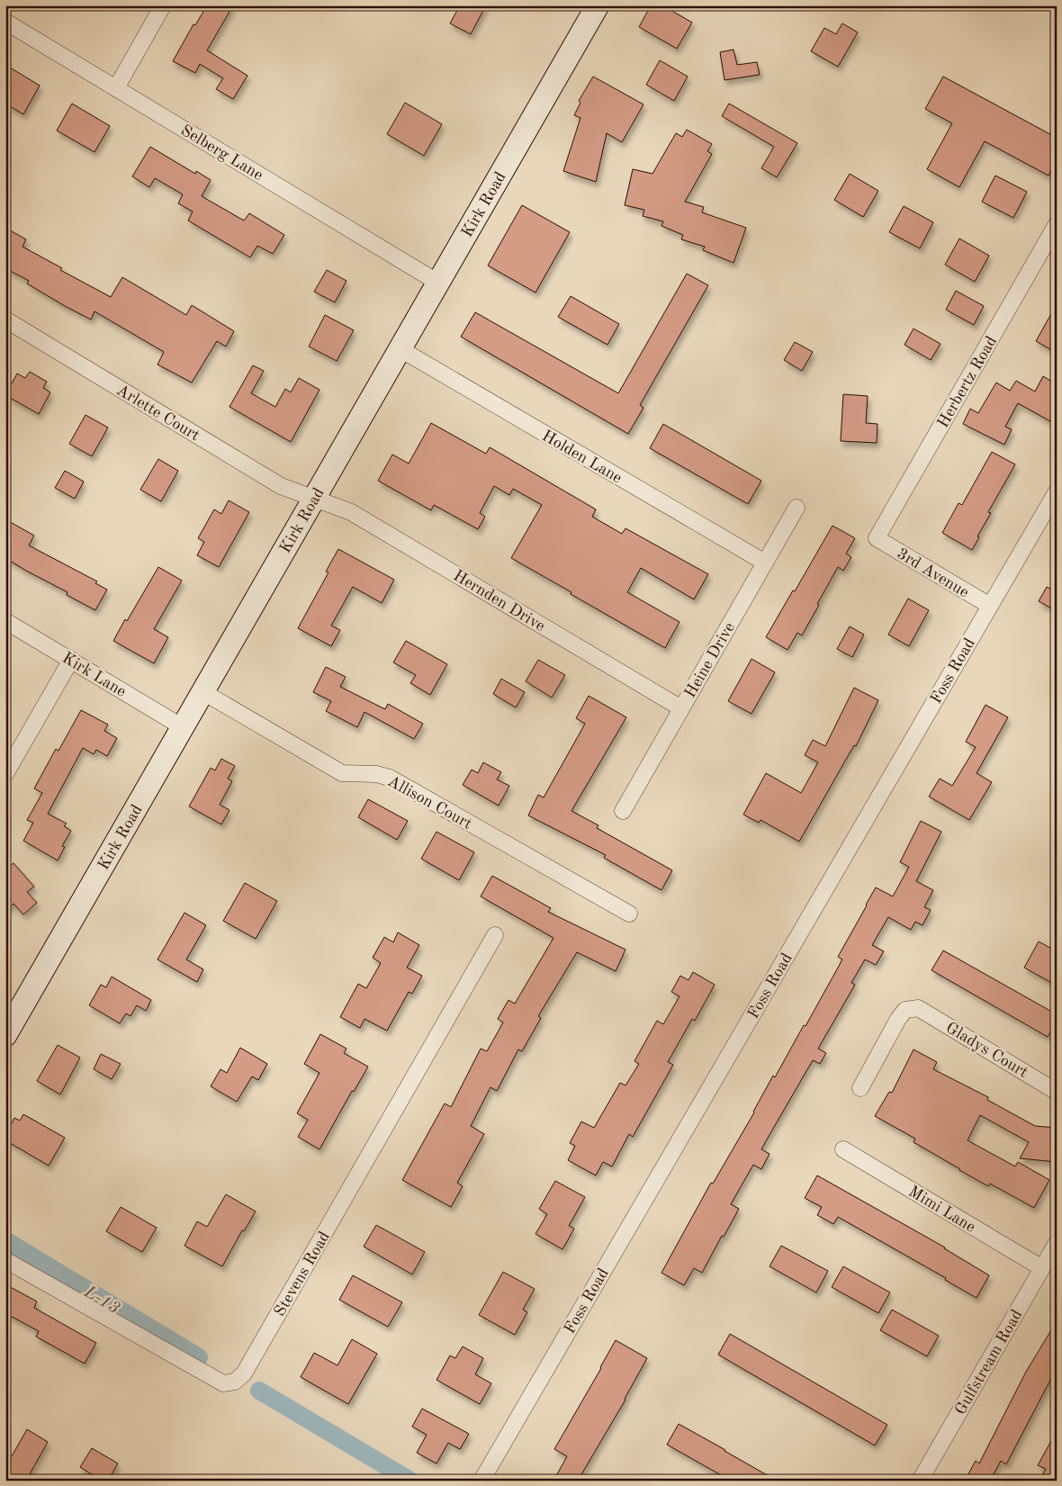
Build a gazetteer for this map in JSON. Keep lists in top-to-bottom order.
{
  "streets": {
    "street": [
      "Selberg Lane",
      "Kirk Road",
      "Herbertz Road",
      "Arlette Court",
      "Holden Lane",
      "3rd Avenue",
      "Hernden Drive",
      "Heine Drive",
      "Foss Road",
      "Kirk Lane",
      "Allison Court",
      "Gladys Court",
      "Mimi Lane",
      "Stevens Road",
      "Gulfstream Road"
    ]
  },
  "crossings": [
    ["Selberg Lane", "Kirk Road"],
    ["Kirk Road", "Arlette Court"],
    ["Kirk Road", "Holden Lane"],
    ["Kirk Road", "Hernden Drive"],
    ["Kirk Road", "Kirk Lane"],
    ["Kirk Road", "Allison Court"],
    ["Herbertz Road", "3rd Avenue"],
    ["Arlette Court", "Hernden Drive"],
    ["Holden Lane", "Heine Drive"],
    ["3rd Avenue", "Foss Road"],
    ["Hernden Drive", "Heine Drive"],
    ["Mimi Lane", "Gulfstream Road"]
  ],
  "water": ["L-13"]
}
